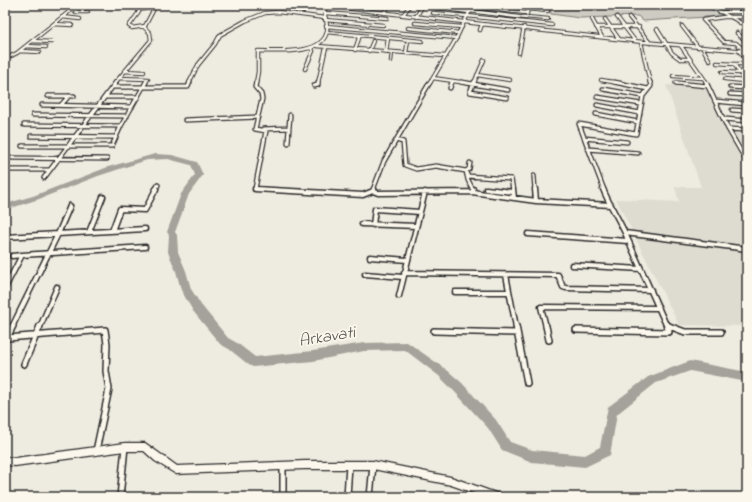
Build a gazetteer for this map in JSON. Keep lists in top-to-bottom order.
{
  "water": ["Arkavati"]
}
